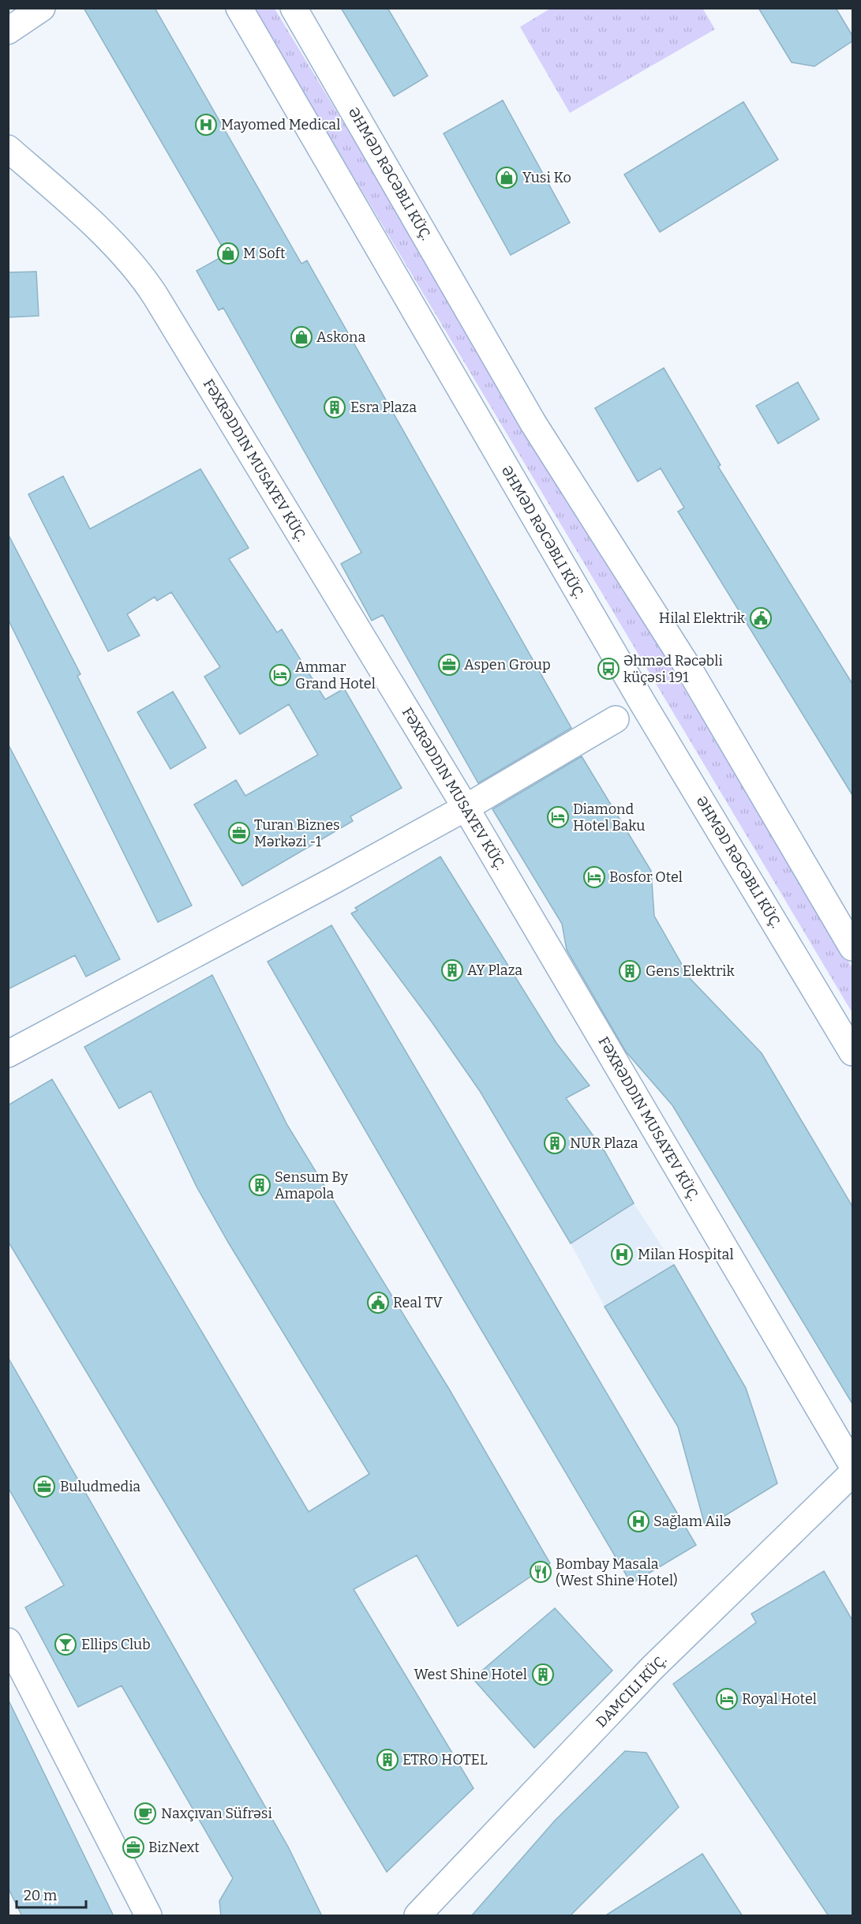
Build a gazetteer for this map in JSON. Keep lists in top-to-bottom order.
{
  "streets": {
    "street": ["ƏHMƏD RƏCƏBLI KÜÇ.", "FƏXRƏDDIN MUSAYEV KÜÇ."]
  },
  "places": {
    "hospital": ["Mayomed Medical", "Milan Hospital", "Sağlam Ailə"],
    "shop": ["Yusi Ko", "M Soft", "Askona"],
    "building": [
      "Esra Plaza",
      "AY Plaza",
      "Gens Elektrik",
      "NUR Plaza",
      "Sensum By Amapola",
      "West Shine Hotel",
      "ETRO HOTEL"
    ],
    "public building": ["Hilal Elektrik", "Real TV"],
    "office": [
      "Aspen Group",
      "Turan Biznes Mərkəzi -1",
      "Buludmedia",
      "BizNext"
    ],
    "bus stop": ["Əhməd Rəcəbli küçəsi 191"],
    "hotel": [
      "Ammar Grand Hotel",
      "Diamond Hotel Baku",
      "Bosfor Otel",
      "Royal Hotel"
    ],
    "restaurant": ["Bombay Masala (West Shine Hotel)"],
    "bar": ["Ellips Club"],
    "cafe": ["Naxçıvan Süfrəsi"]
  },
  "scale_bar": "20 m"
}
